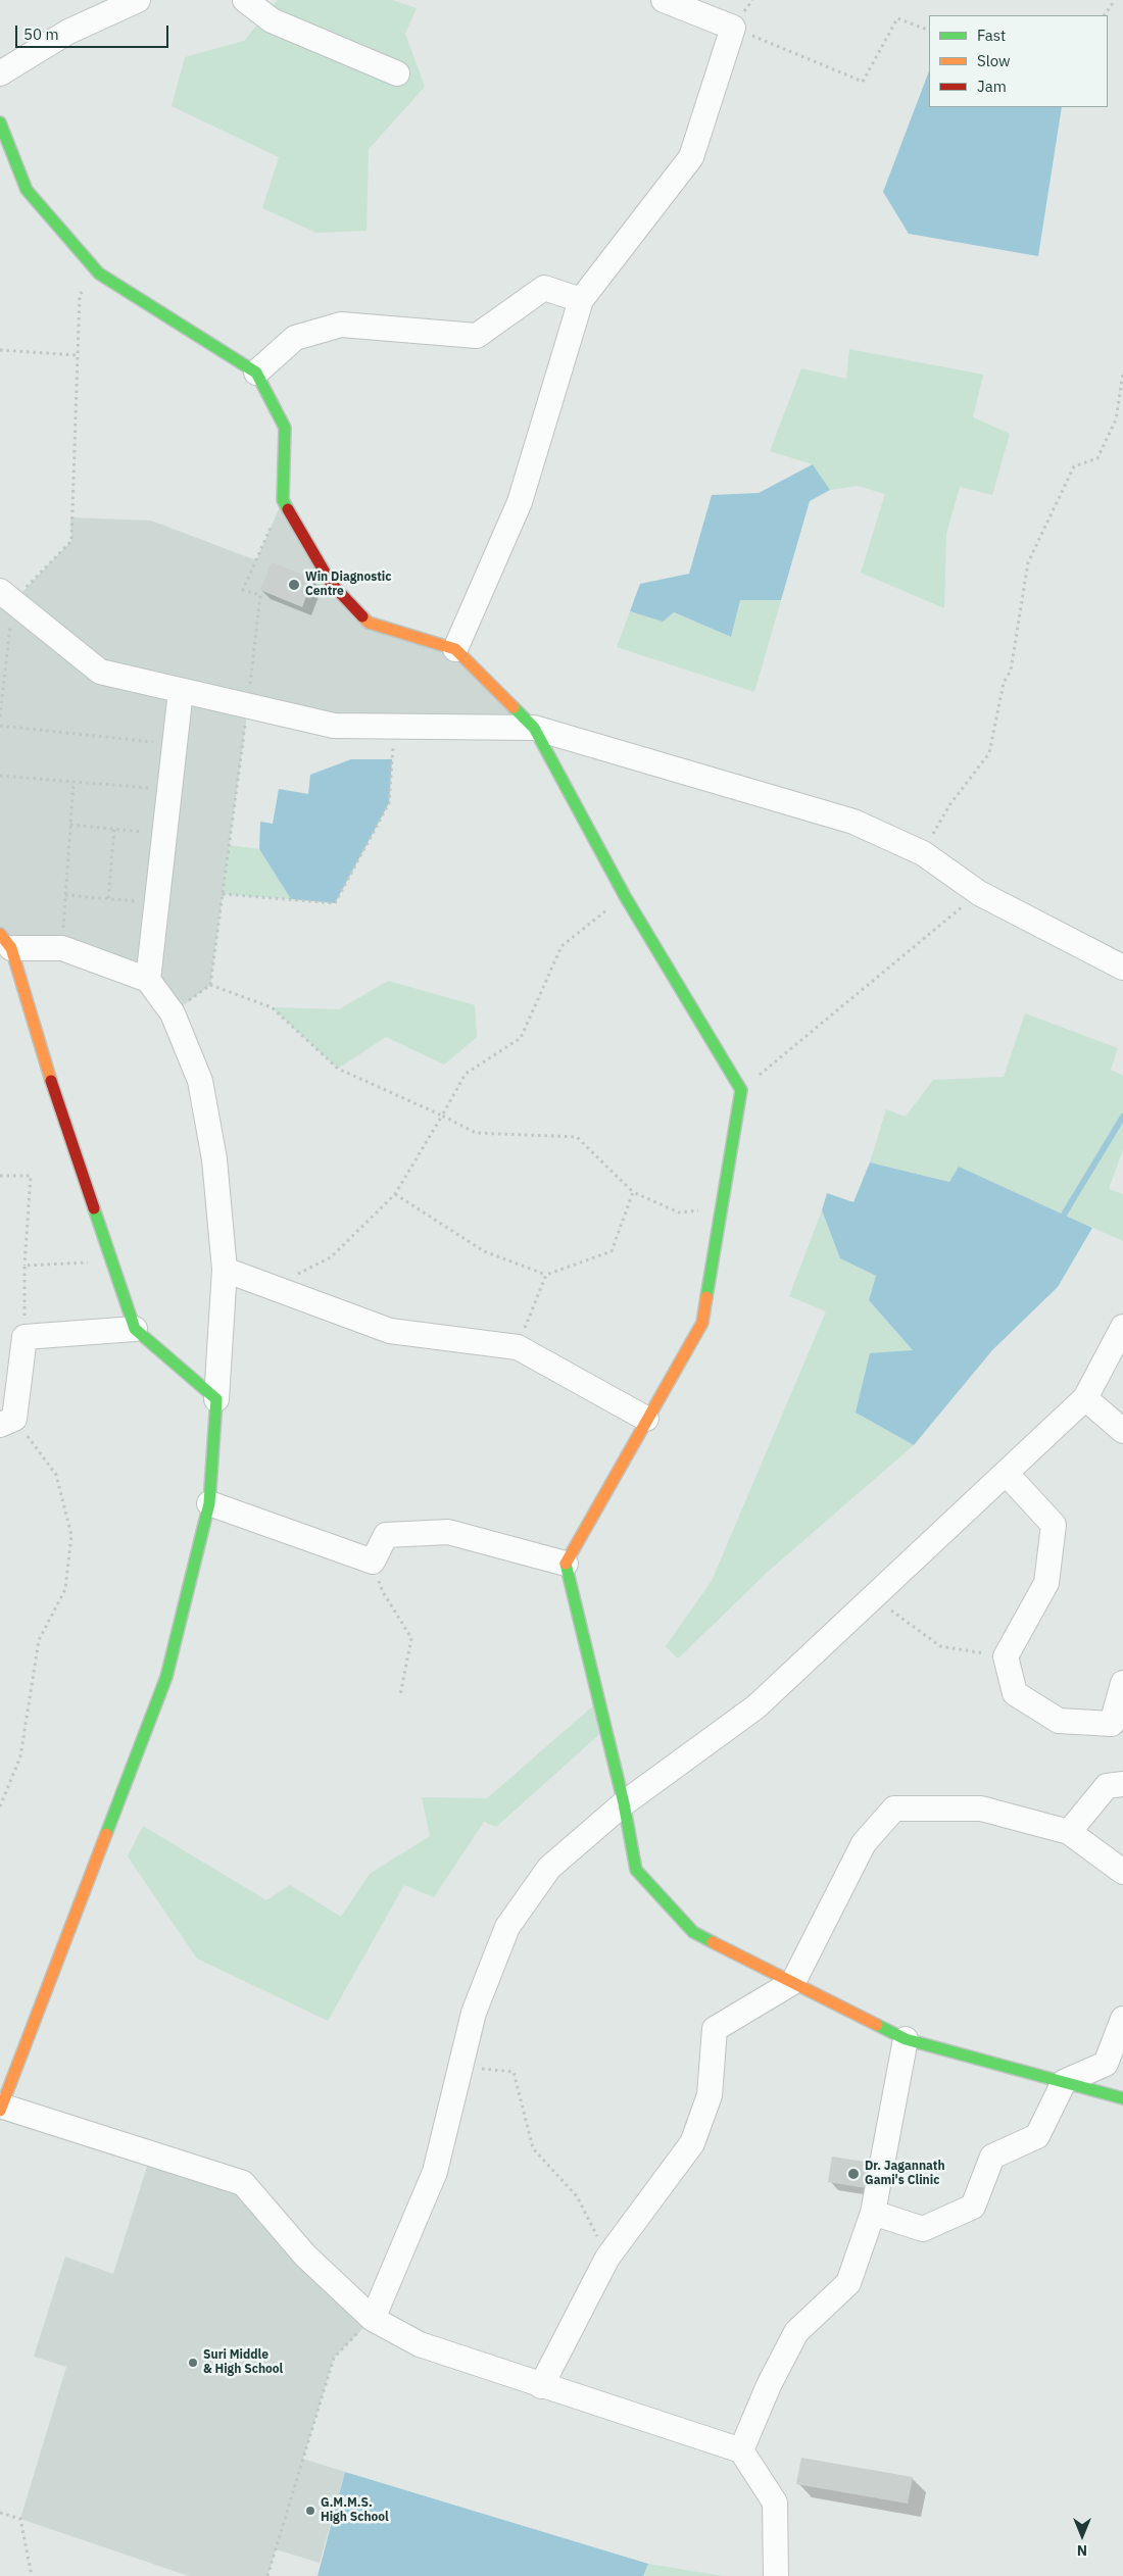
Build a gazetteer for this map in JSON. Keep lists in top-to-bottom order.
{
  "places": [
    "Win Diagnostic Centre",
    "Dr. Jagannath Gami's Clinic",
    "Suri Middle & High School",
    "G.M.M.S. High School"
  ],
  "legend": ["Fast", "Slow", "Jam"],
  "scale_bar": "50 m",
  "north": "bottom"
}
